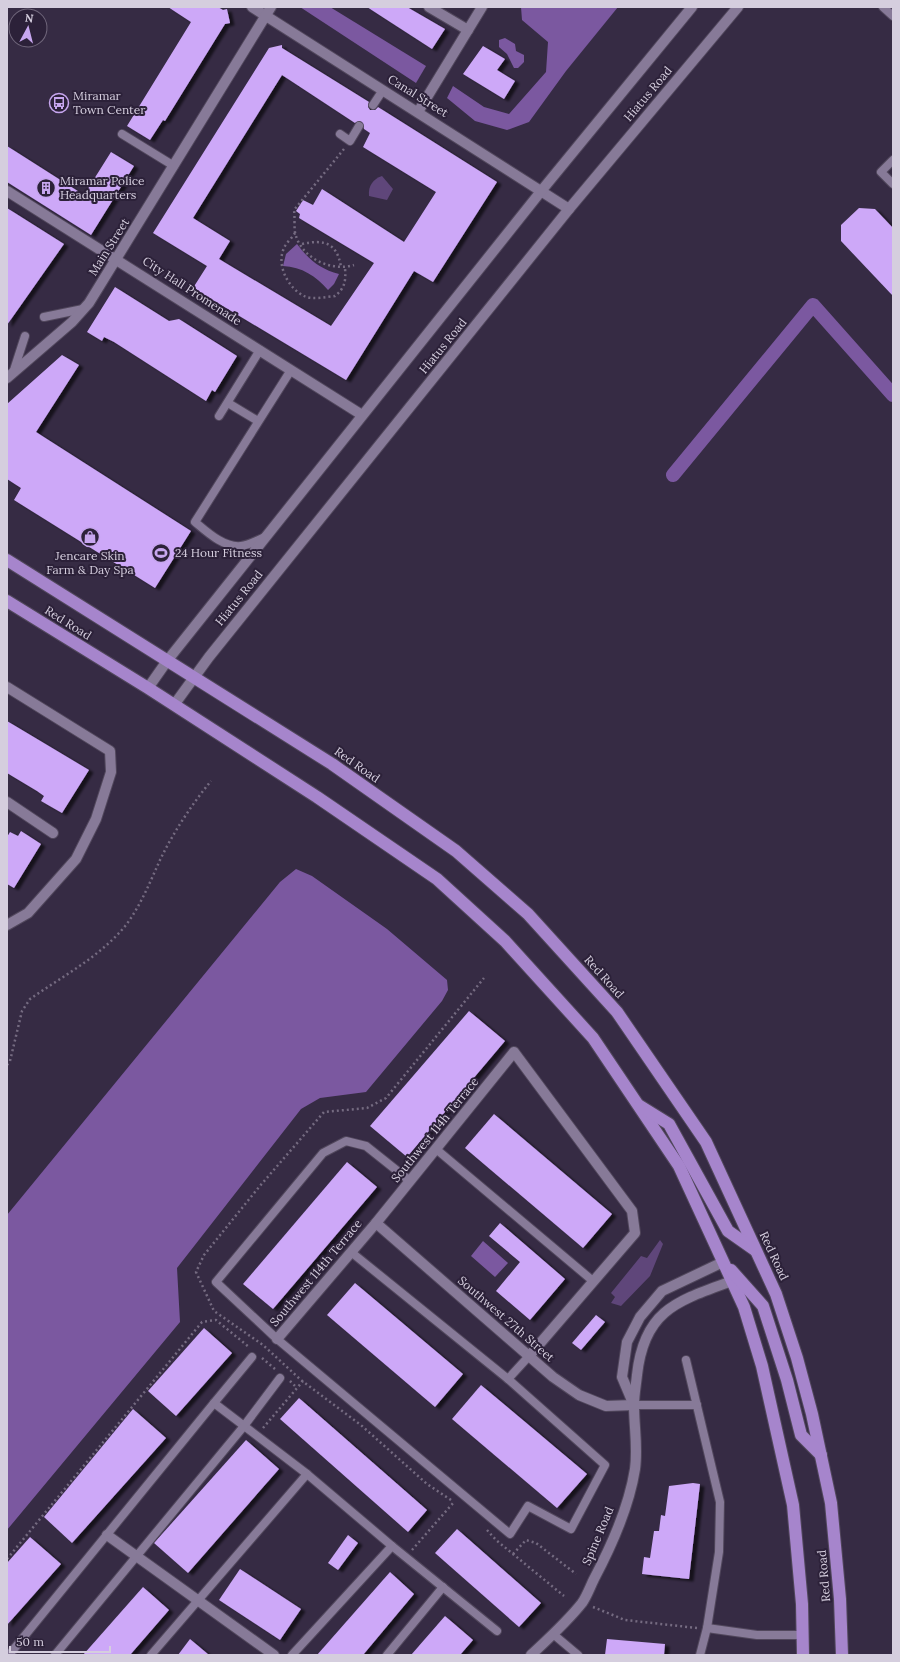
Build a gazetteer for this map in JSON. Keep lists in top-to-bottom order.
{
  "streets": {
    "highway": ["Red Road"],
    "street": [
      "Hiatus Road",
      "Canal Street",
      "Main Street",
      "City Hall Promenade",
      "Southwest 114h Terrace",
      "Southwest 114th Terrace",
      "Southwest 27th Street",
      "Spine Road"
    ]
  },
  "crossings": [
    ["Hiatus Road", "Canal Street"],
    ["Hiatus Road", "City Hall Promenade"],
    ["Hiatus Road", "Red Road"],
    ["Canal Street", "Main Street"],
    ["Main Street", "City Hall Promenade"],
    ["Red Road", "Spine Road"],
    ["Southwest 114h Terrace", "Southwest 114th Terrace"],
    ["Southwest 114h Terrace", "Southwest 27th Street"],
    ["Southwest 114th Terrace", "Southwest 27th Street"],
    ["Southwest 27th Street", "Spine Road"]
  ],
  "places": {
    "bus stop": ["Miramar Town Center"],
    "building": ["Miramar Police Headquarters"],
    "shop": ["Jencare Skin Farm & Day Spa"],
    "sports": ["24 Hour Fitness"]
  },
  "scale_bar": "50 m",
  "north": "top"
}
